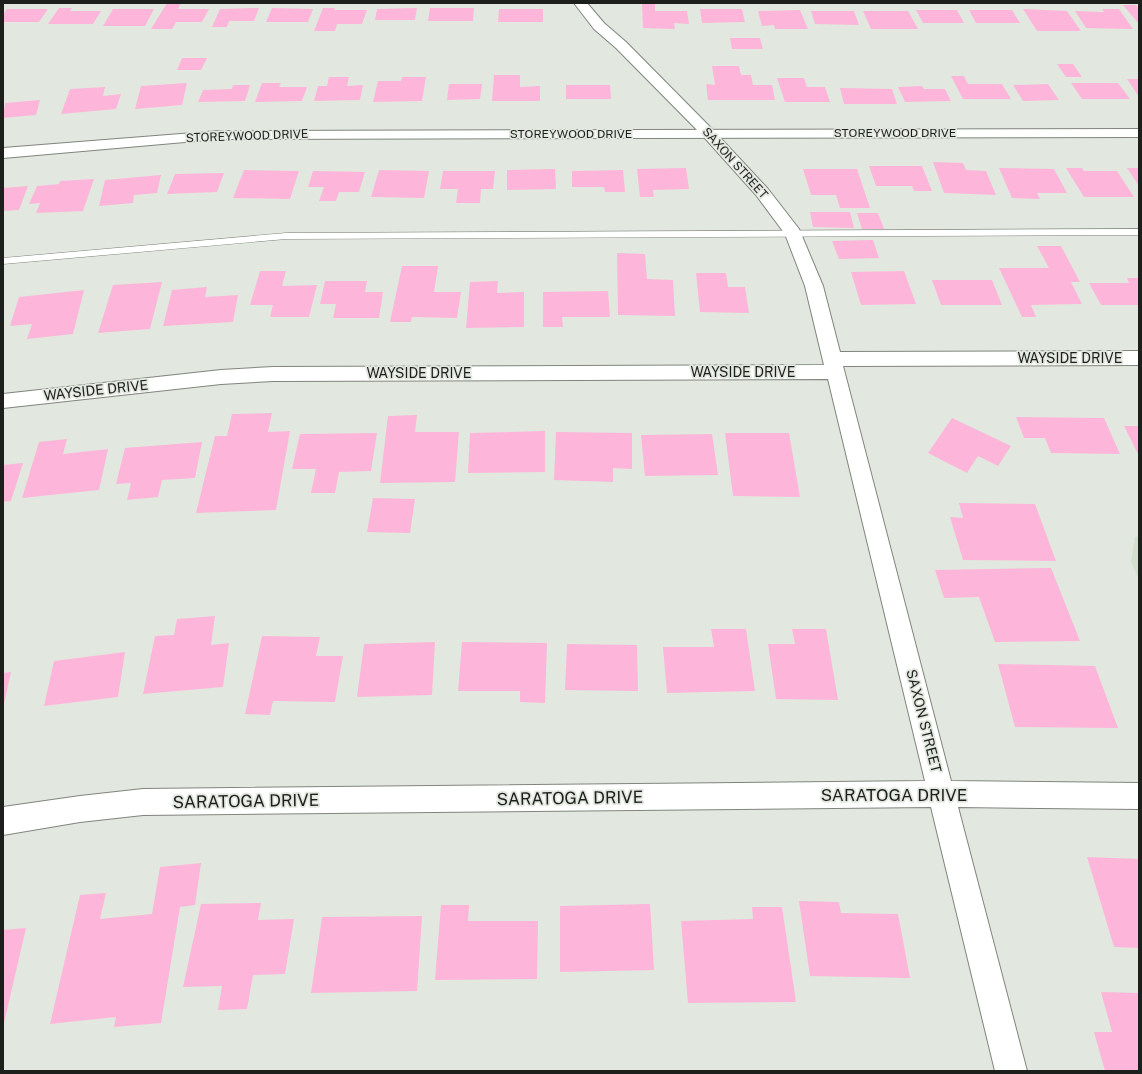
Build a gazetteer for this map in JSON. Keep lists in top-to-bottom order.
{
  "streets": {
    "street": [
      "STOREYWOOD DRIVE",
      "SAXON STREET",
      "WAYSIDE DRIVE",
      "SARATOGA DRIVE"
    ]
  },
  "crossings": [
    ["STOREYWOOD DRIVE", "SAXON STREET"],
    ["SAXON STREET", "WAYSIDE DRIVE"],
    ["SAXON STREET", "SARATOGA DRIVE"]
  ]
}
